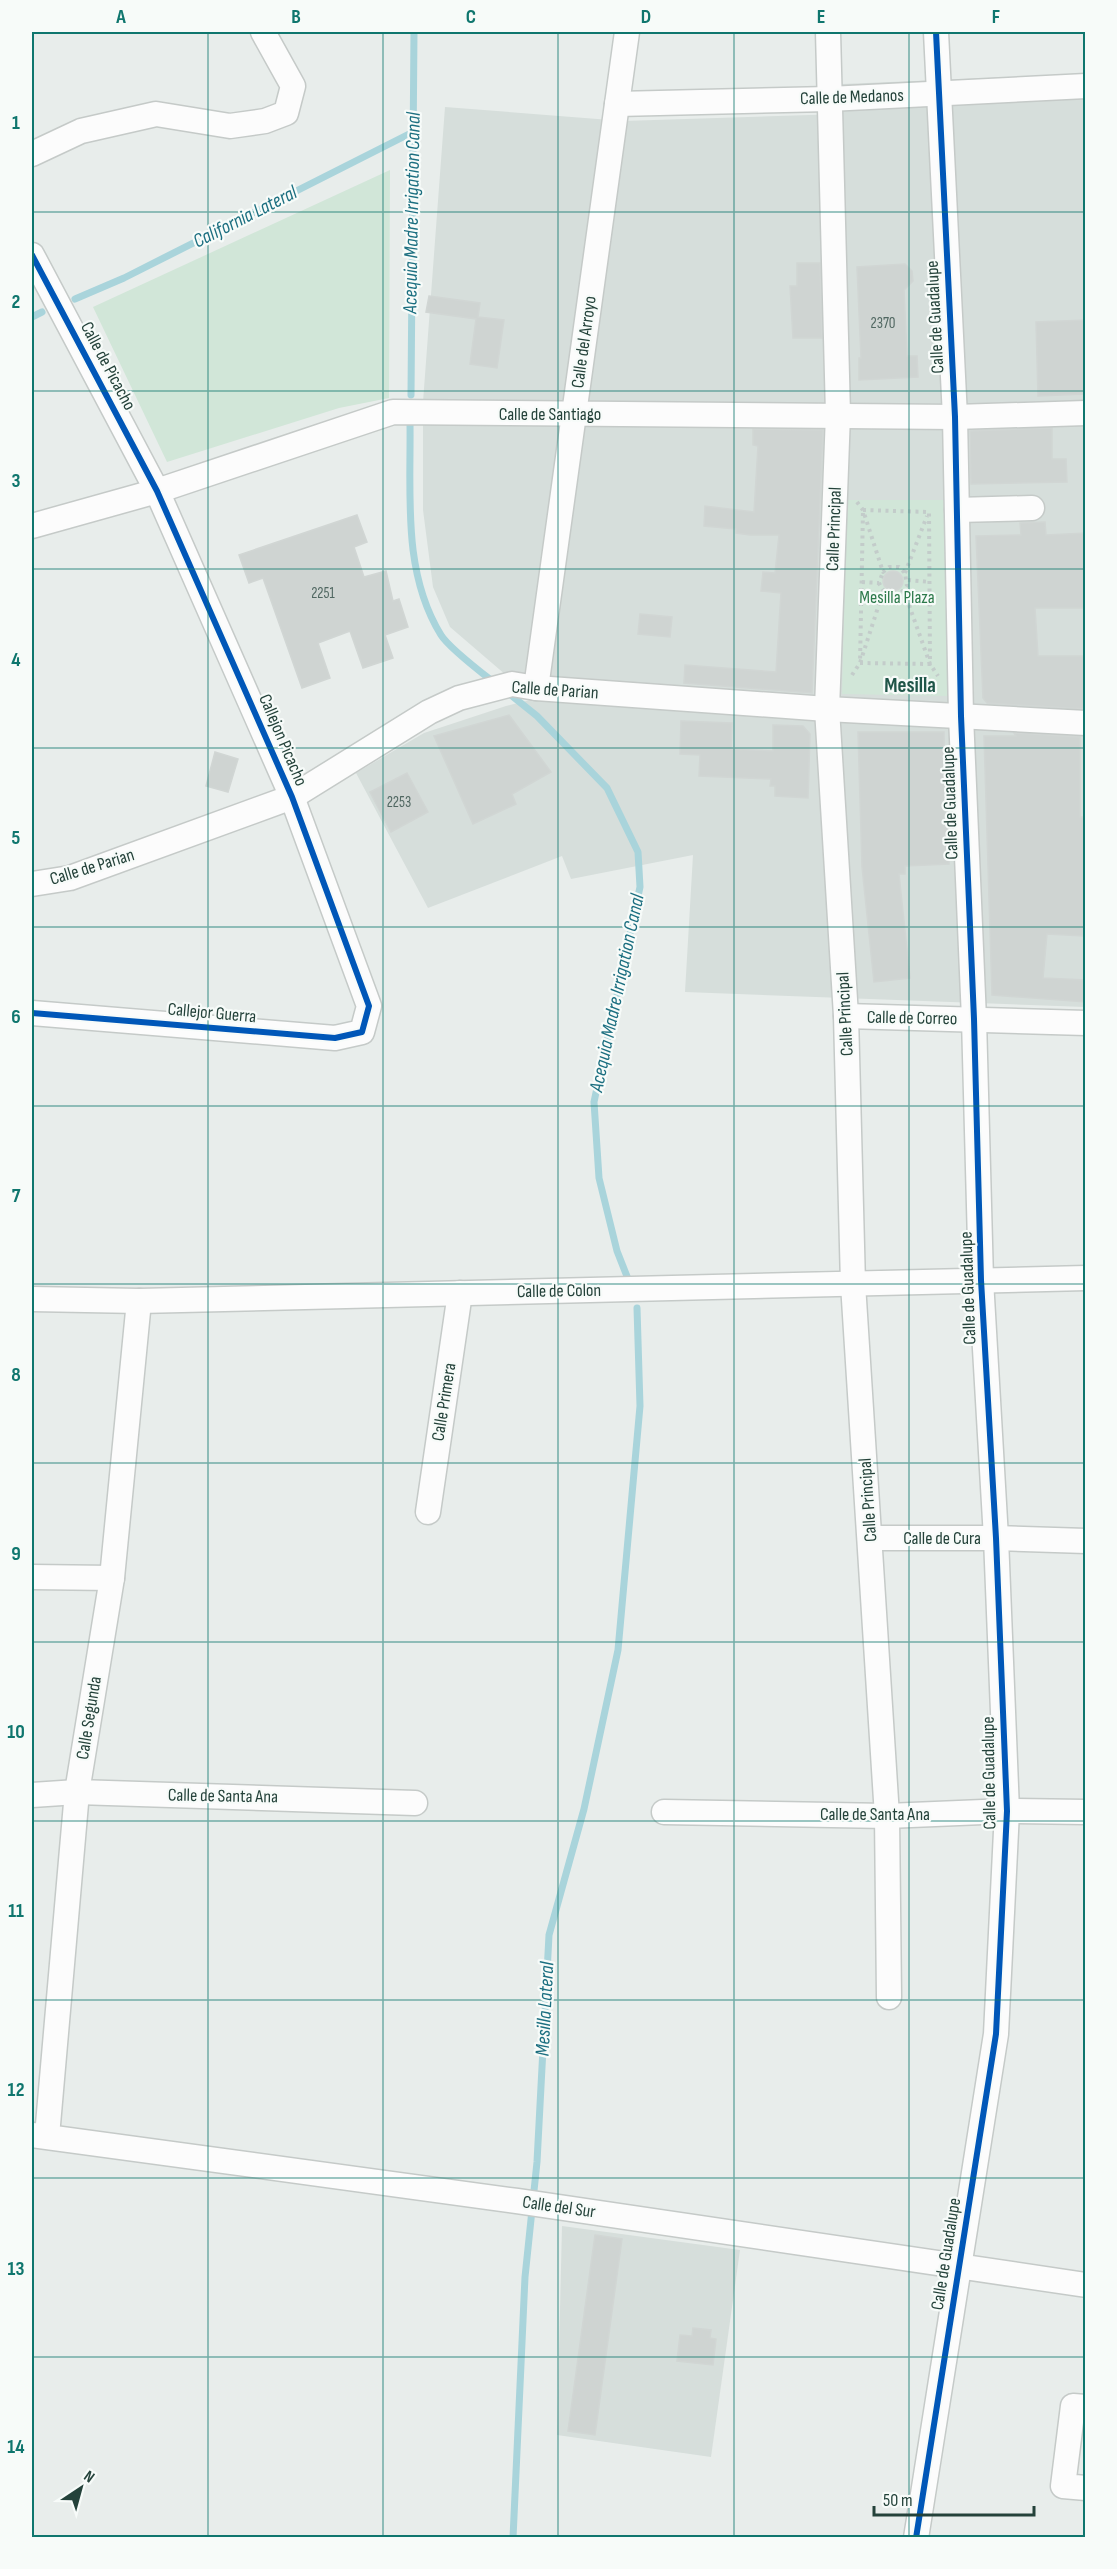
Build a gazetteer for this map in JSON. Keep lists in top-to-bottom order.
{
  "streets": {
    "street": [
      "Calle de Medanos",
      "Calle de Guadalupe",
      "Calle del Arroyo",
      "Calle de Picacho",
      "Calle de Santiago",
      "Calle Principal",
      "Calle de Parian",
      "Callejon Picacho",
      "Callejor Guerra",
      "Calle de Correo",
      "Calle de Colon",
      "Calle Primera",
      "Calle de Cura",
      "Calle Segunda",
      "Calle de Santa Ana",
      "Calle del Sur"
    ]
  },
  "crossings": [
    ["Calle de Medanos", "Calle de Guadalupe"],
    ["Calle de Medanos", "Calle del Arroyo"],
    ["Calle de Medanos", "Calle Principal"],
    ["Calle de Guadalupe", "Calle de Santiago"],
    ["Calle de Guadalupe", "Calle de Parian"],
    ["Calle de Guadalupe", "Calle de Correo"],
    ["Calle de Guadalupe", "Calle de Colon"],
    ["Calle de Guadalupe", "Calle de Cura"],
    ["Calle de Guadalupe", "Calle de Santa Ana"],
    ["Calle de Guadalupe", "Calle del Sur"],
    ["Calle del Arroyo", "Calle de Santiago"],
    ["Calle del Arroyo", "Calle de Parian"],
    ["Calle de Picacho", "Calle de Santiago"],
    ["Calle de Picacho", "Callejon Picacho"],
    ["Calle de Santiago", "Calle Principal"],
    ["Calle de Santiago", "Callejon Picacho"],
    ["Calle Principal", "Calle de Parian"],
    ["Calle Principal", "Calle de Correo"],
    ["Calle Principal", "Calle de Colon"],
    ["Calle Principal", "Calle de Cura"],
    ["Calle Principal", "Calle de Santa Ana"],
    ["Calle de Parian", "Callejon Picacho"],
    ["Callejon Picacho", "Callejor Guerra"],
    ["Calle de Colon", "Calle Primera"],
    ["Calle de Colon", "Calle Segunda"],
    ["Calle Segunda", "Calle de Santa Ana"],
    ["Calle Segunda", "Calle del Sur"]
  ],
  "districts": ["Mesilla"],
  "water": ["Acequia Madre Irrigation Canal", "California Lateral", "Mesilla Lateral"],
  "parks": ["Mesilla Plaza"],
  "house_numbers": ["2370", "2251", "2253"],
  "scale_bar": "50 m",
  "north": "top right",
  "grid": {
    "columns": [
      "A",
      "B",
      "C",
      "D",
      "E",
      "F"
    ],
    "rows": [
      "1",
      "2",
      "3",
      "4",
      "5",
      "6",
      "7",
      "8",
      "9",
      "10",
      "11",
      "12",
      "13",
      "14"
    ]
  }
}
